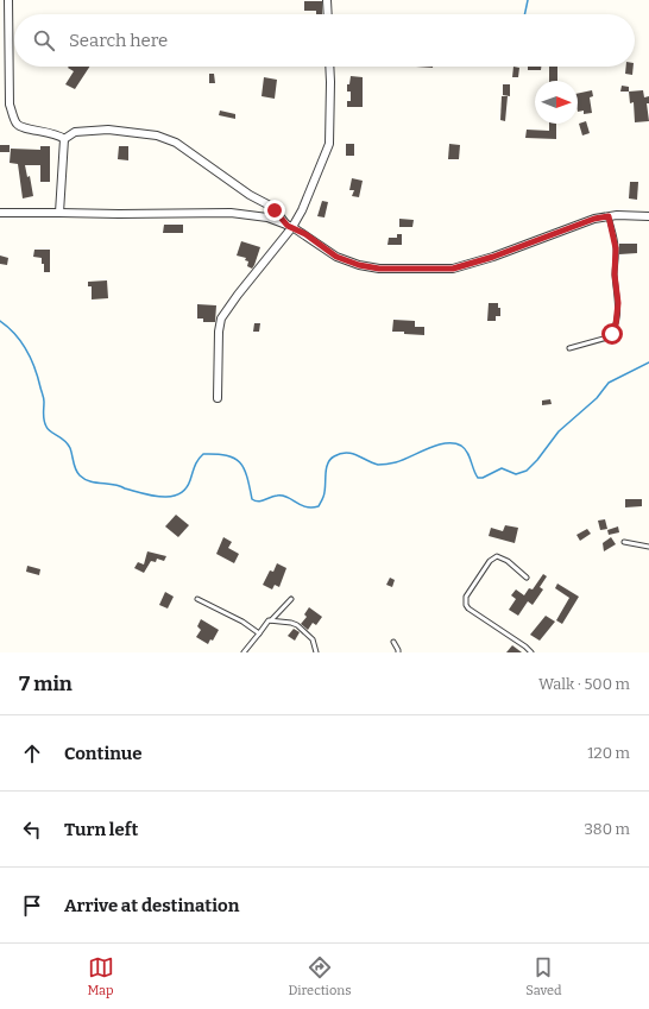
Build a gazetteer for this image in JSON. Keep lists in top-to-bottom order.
{
  "north": "right",
  "page": {
    "search": "Search here",
    "heading": ["7 min", "Walk · 500 m"],
    "list": [
      ["Continue", "120 m"],
      ["Turn left", "380 m"],
      "Arrive at destination"
    ],
    "nav": ["Map", "Directions", "Saved"]
  }
}
